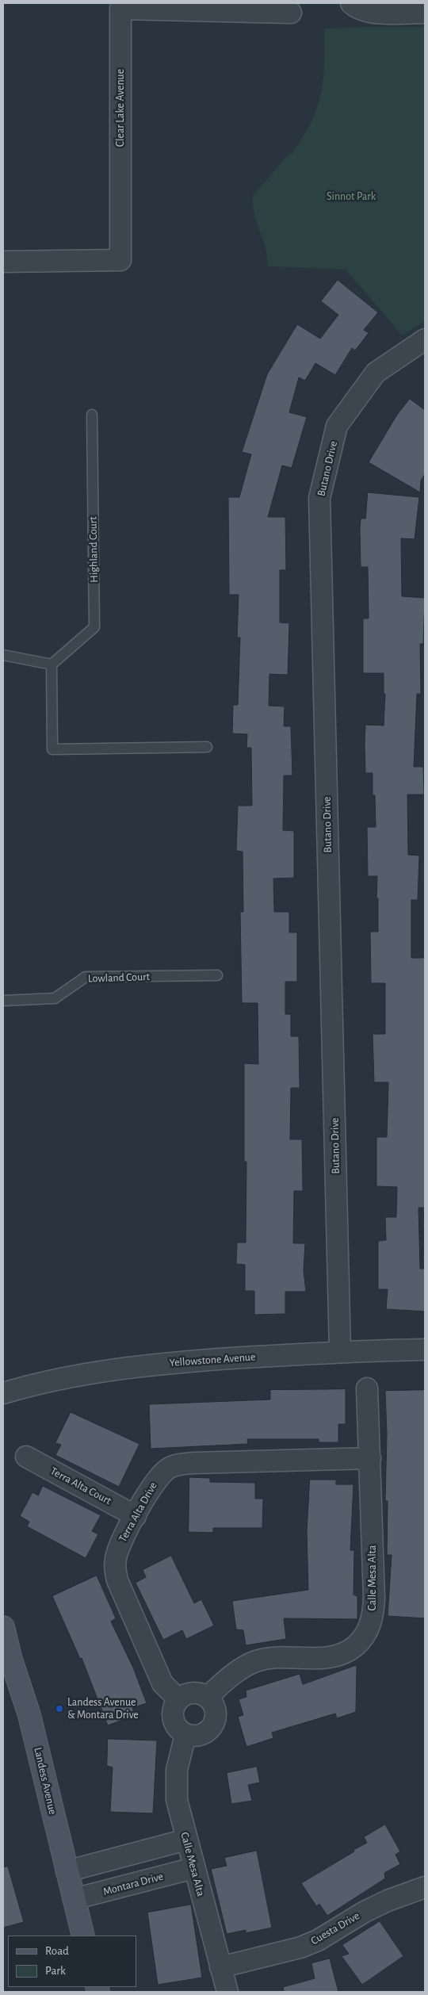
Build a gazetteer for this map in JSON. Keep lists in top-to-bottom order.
{
  "streets": {
    "main road": ["Landess Avenue"],
    "street": [
      "Clear Lake Avenue",
      "Butano Drive",
      "Yellowstone Avenue",
      "Terra Alta Court",
      "Terra Alta Drive",
      "Calle Mesa Alta",
      "Montara Drive",
      "Cuesta Drive"
    ],
    "lane": ["Highland Court", "Lowland Court"]
  },
  "crossings": [
    ["Butano Drive", "Yellowstone Avenue"],
    ["Terra Alta Court", "Terra Alta Drive"],
    ["Terra Alta Drive", "Calle Mesa Alta"],
    ["Calle Mesa Alta", "Montara Drive"],
    ["Calle Mesa Alta", "Cuesta Drive"],
    ["Landess Avenue", "Montara Drive"]
  ],
  "parks": ["Sinnot Park"],
  "places": ["Landess Avenue & Montara Drive"],
  "legend": ["Road", "Park"]
}
